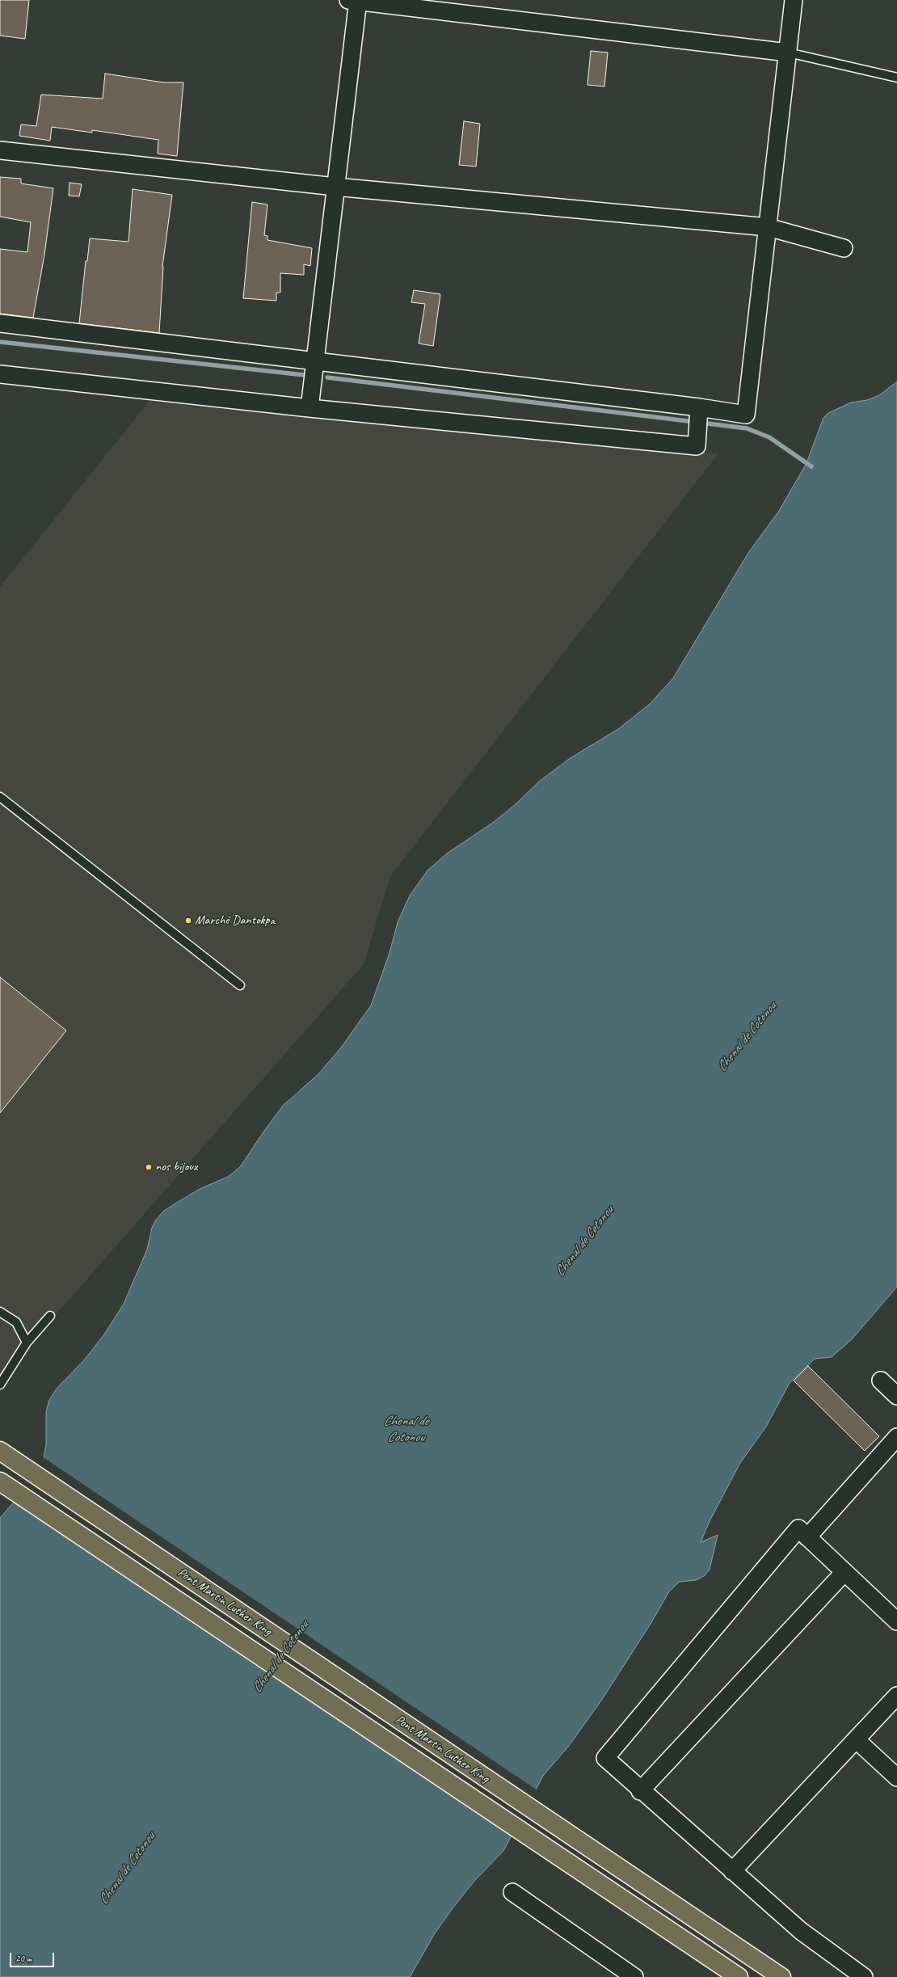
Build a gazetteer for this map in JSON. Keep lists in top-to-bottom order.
{
  "streets": {
    "main road": ["Pont Martin Luther King"]
  },
  "water": ["Chenal de Cotonou"],
  "places": ["Marché Dantokpa", "nos bijoux"],
  "scale_bar": "20 m"
}
